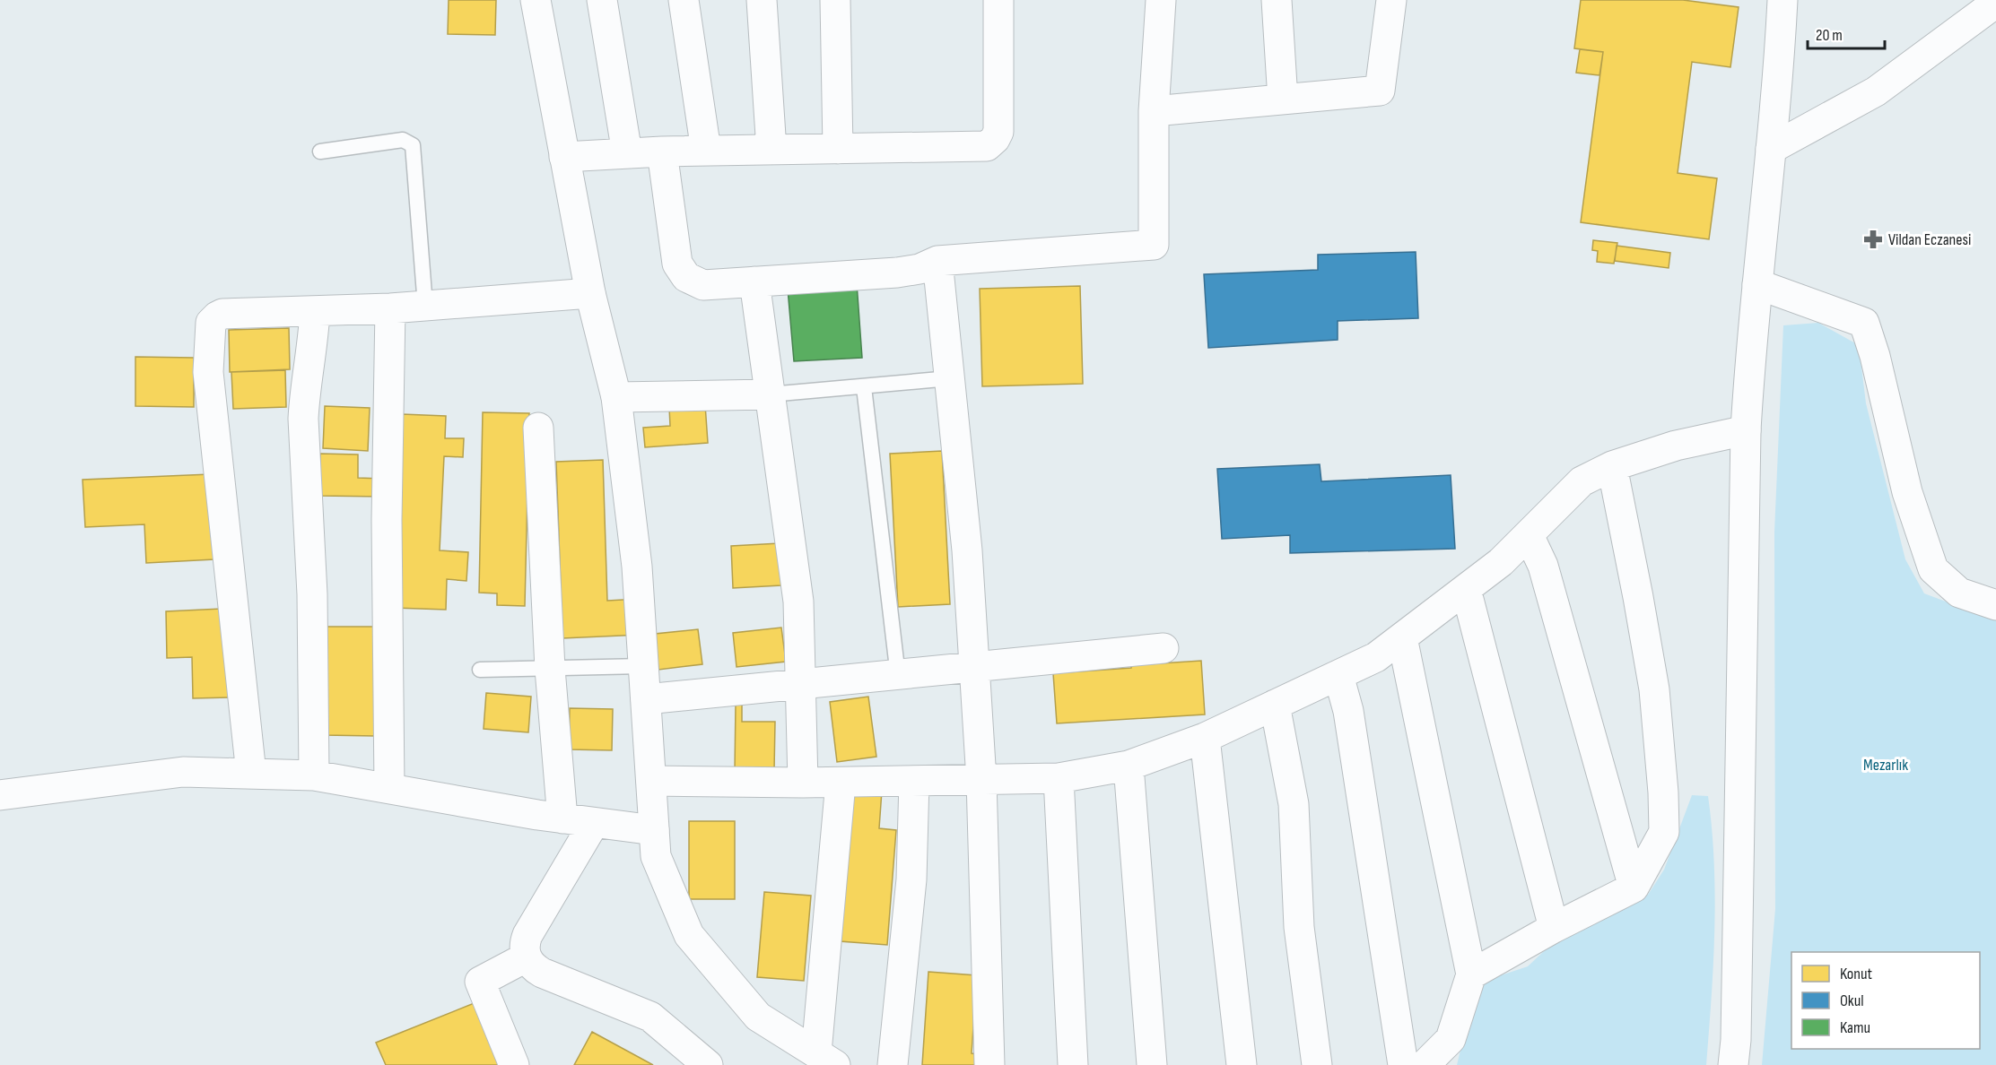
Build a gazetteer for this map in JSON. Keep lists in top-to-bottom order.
{
  "parks": ["Mezarlık"],
  "places": {
    "pharmacy": ["Vildan Eczanesi"]
  },
  "legend": ["Konut", "Okul", "Kamu"],
  "scale_bar": "20 m"
}
